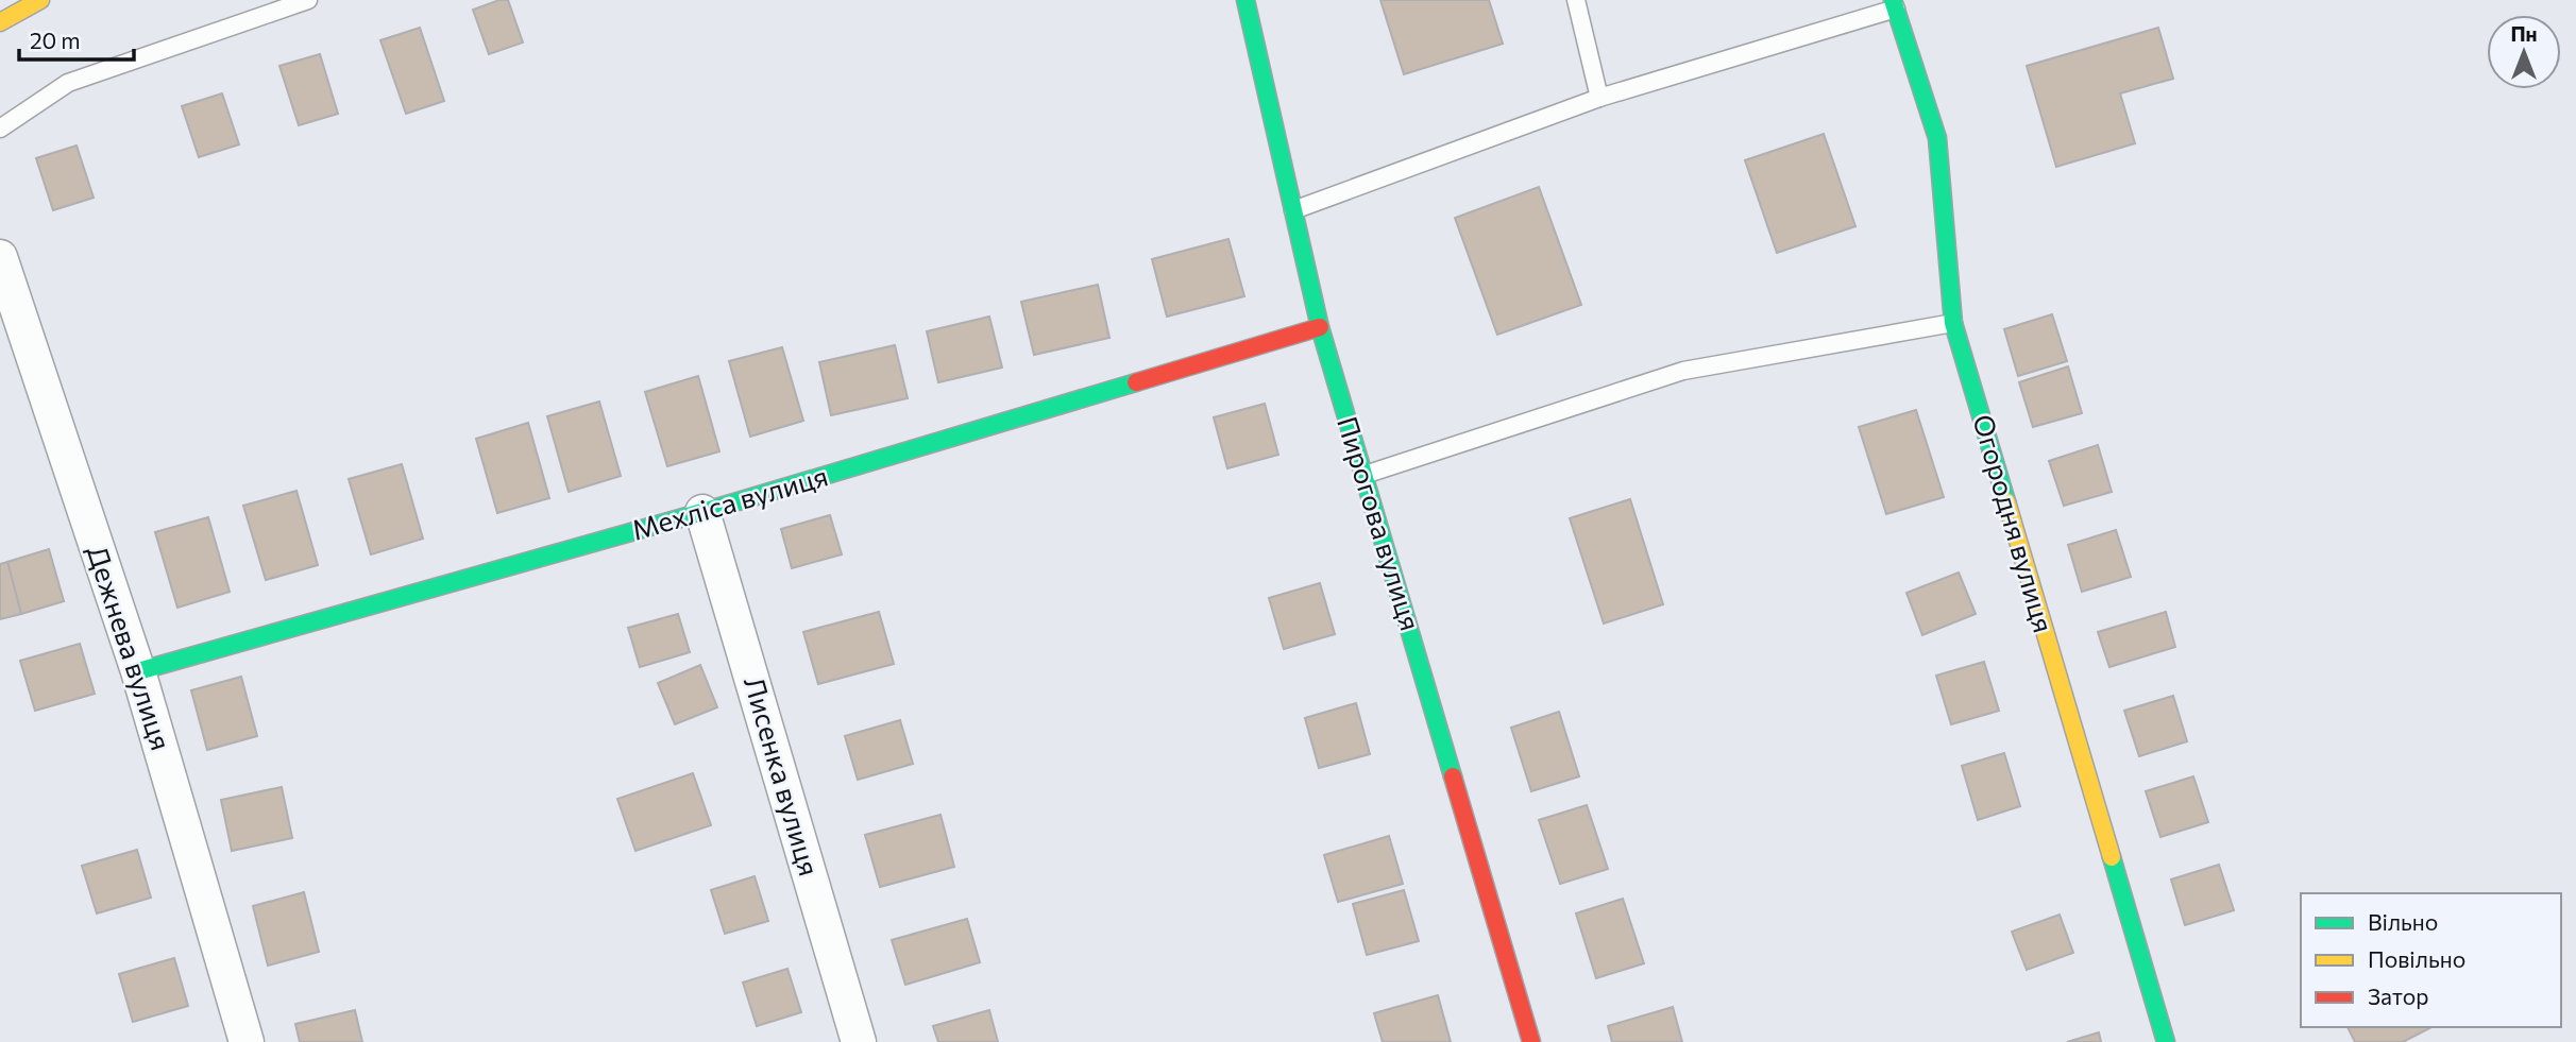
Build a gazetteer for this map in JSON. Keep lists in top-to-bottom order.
{
  "streets": {
    "street": [
      "Мехліса вулиця",
      "Пирогова вулиця",
      "Огородня вулиця",
      "Дежнева вулиця",
      "Лисенка вулиця"
    ]
  },
  "crossings": [
    ["Мехліса вулиця", "Пирогова вулиця"],
    ["Мехліса вулиця", "Дежнева вулиця"],
    ["Мехліса вулиця", "Лисенка вулиця"]
  ],
  "legend": ["Вільно", "Повільно", "Затор"],
  "scale_bar": "20 m",
  "north": "top"
}
